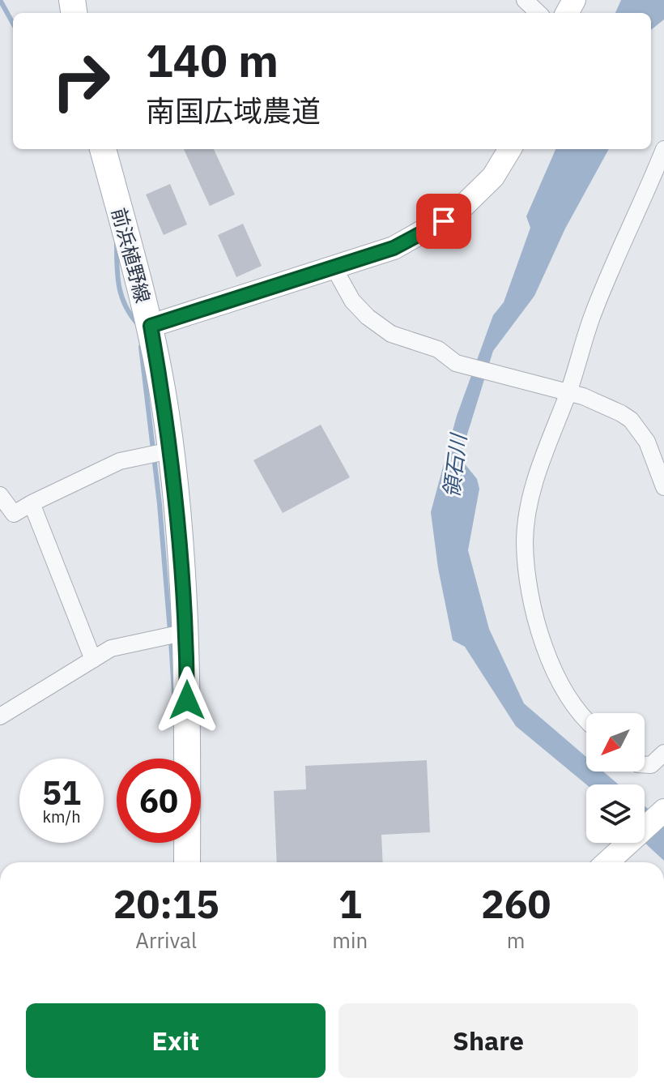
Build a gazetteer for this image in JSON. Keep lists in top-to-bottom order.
{
  "streets": {
    "main road": ["前浜植野線"]
  },
  "water": ["領石川"],
  "north": "bottom left",
  "page": {
    "turn": ["140 m", "南国広域農道"],
    "speed": "51 km/h",
    "limit": "60",
    "eta": [
      "20:15",
      "Arrival",
      "1",
      "min",
      "260",
      "m"
    ],
    "buttons": ["Exit", "Share"]
  }
}
